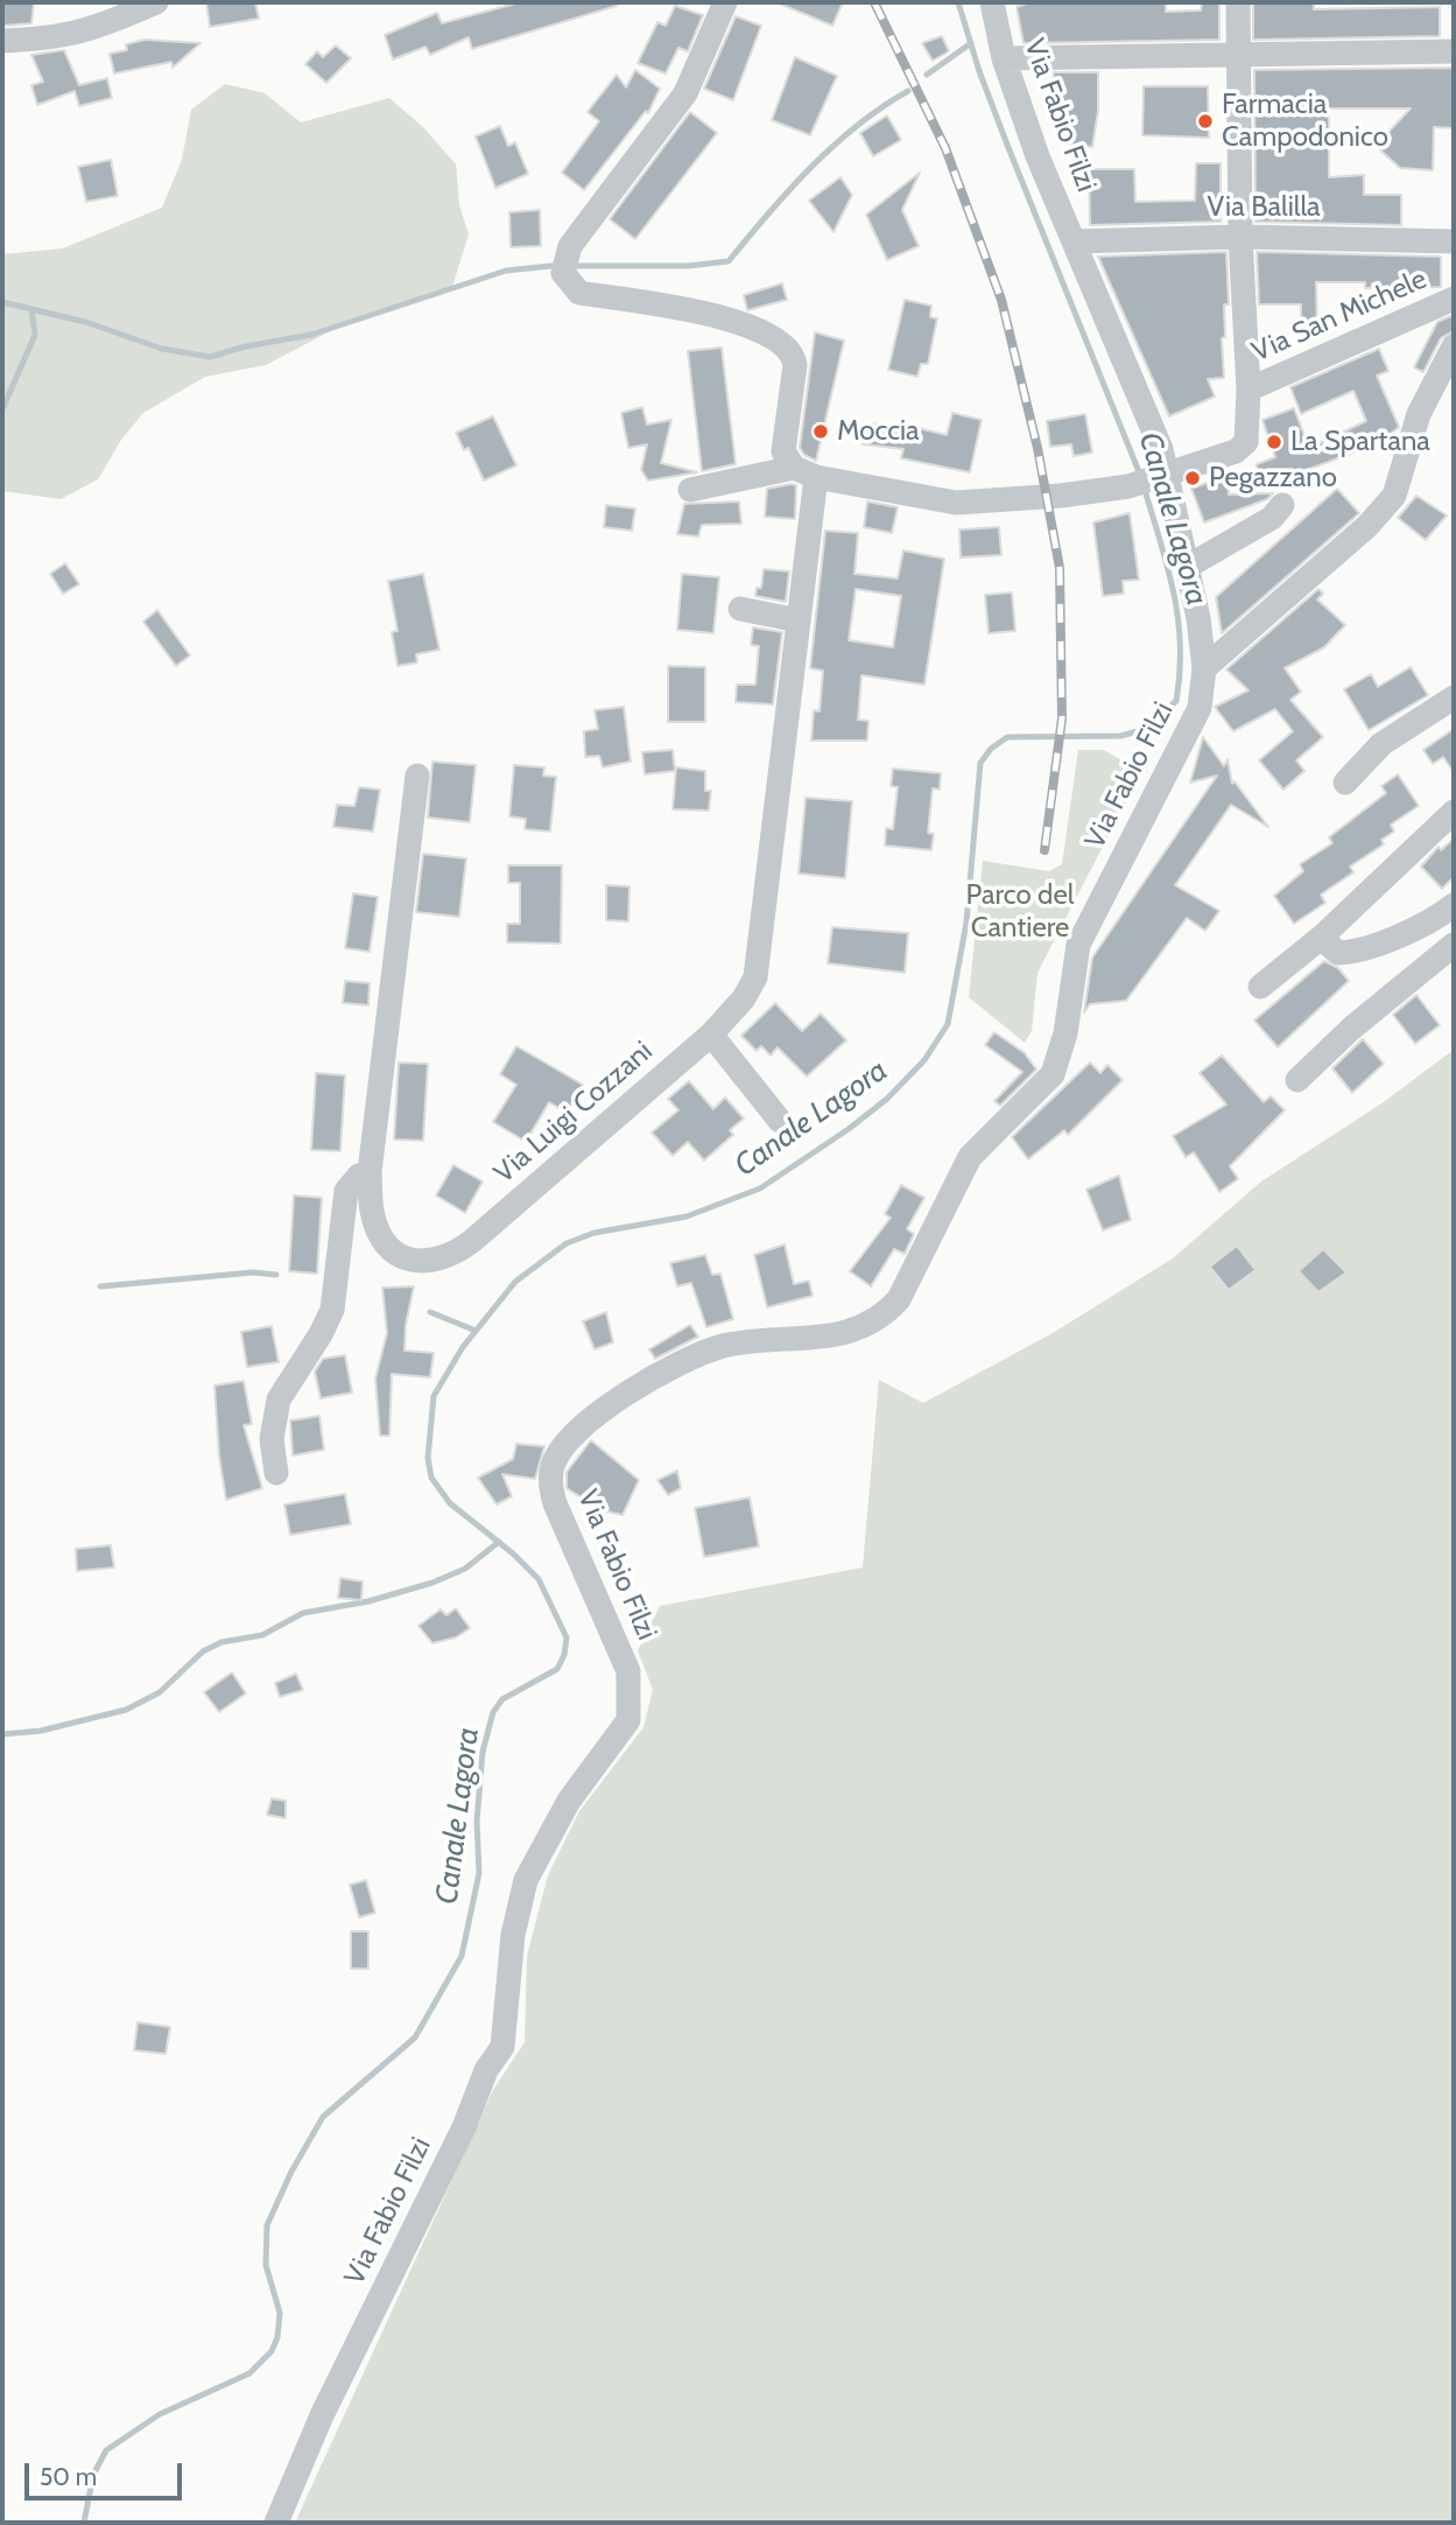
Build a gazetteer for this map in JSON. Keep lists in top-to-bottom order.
{
  "streets": {
    "street": [
      "Via Fabio Filzi",
      "Via Balilla",
      "Via San Michele",
      "Via Luigi Cozzani"
    ]
  },
  "crossings": [
    ["Via Fabio Filzi", "Via Balilla"]
  ],
  "water": ["Canale Lagora"],
  "parks": ["Parco del Cantiere"],
  "places": [
    "Farmacia Campodonico",
    "Moccia",
    "La Spartana",
    "Pegazzano"
  ],
  "scale_bar": "50 m"
}
